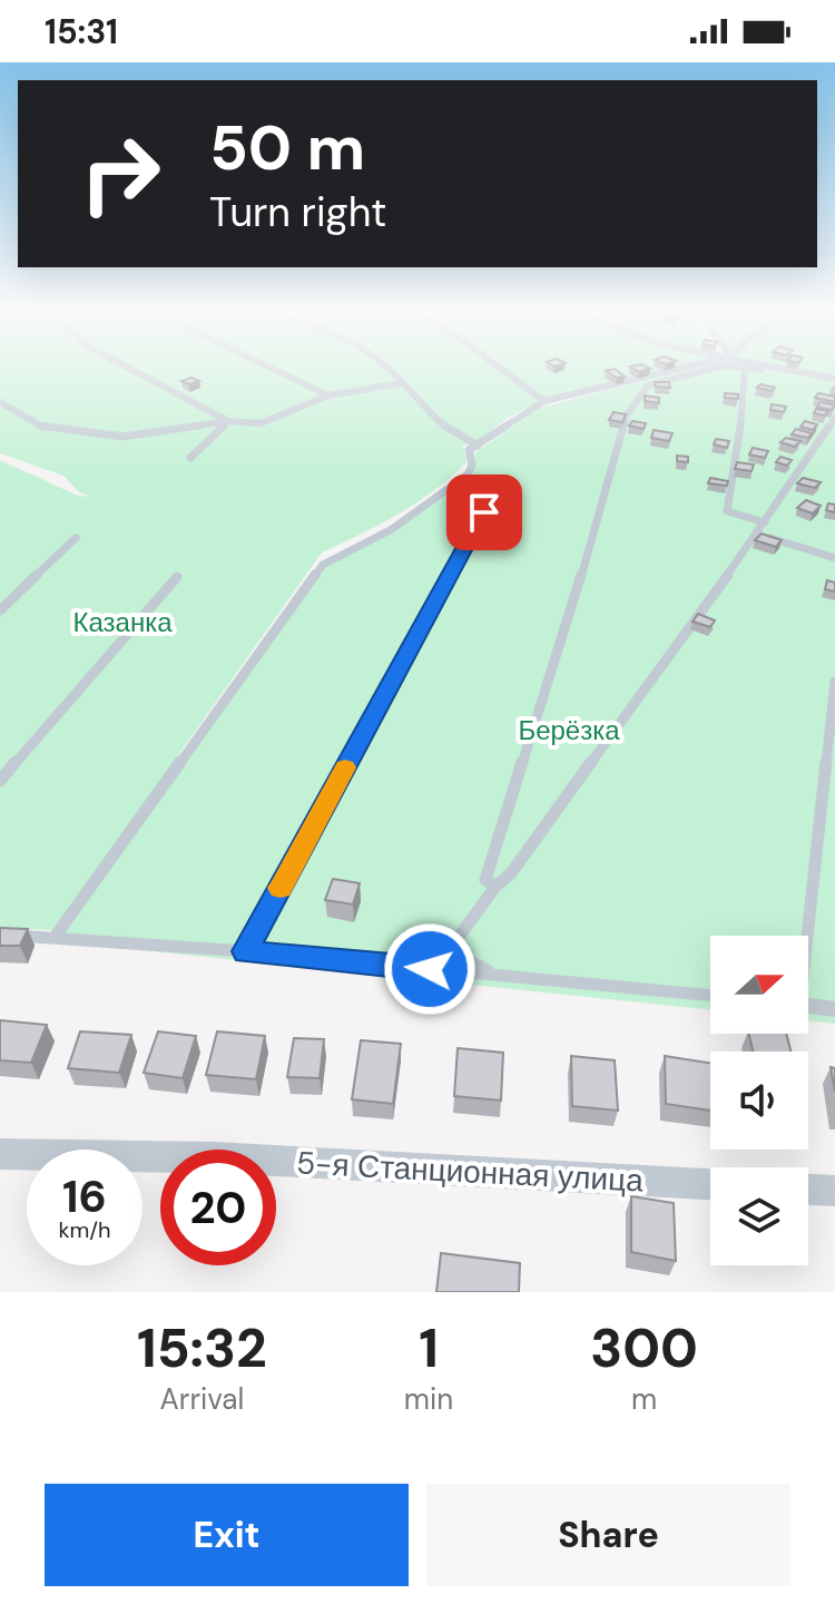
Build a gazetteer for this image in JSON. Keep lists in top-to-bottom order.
{
  "streets": {
    "street": ["5-я Станционная улица"]
  },
  "parks": ["Казанка", "Берёзка"],
  "north": "right",
  "page": {
    "status": "15:31",
    "turn": ["50 m", "Turn right"],
    "speed": "16 km/h",
    "limit": "20",
    "eta": [
      "15:32",
      "Arrival",
      "1",
      "min",
      "300",
      "m"
    ],
    "buttons": ["Exit", "Share"]
  }
}
